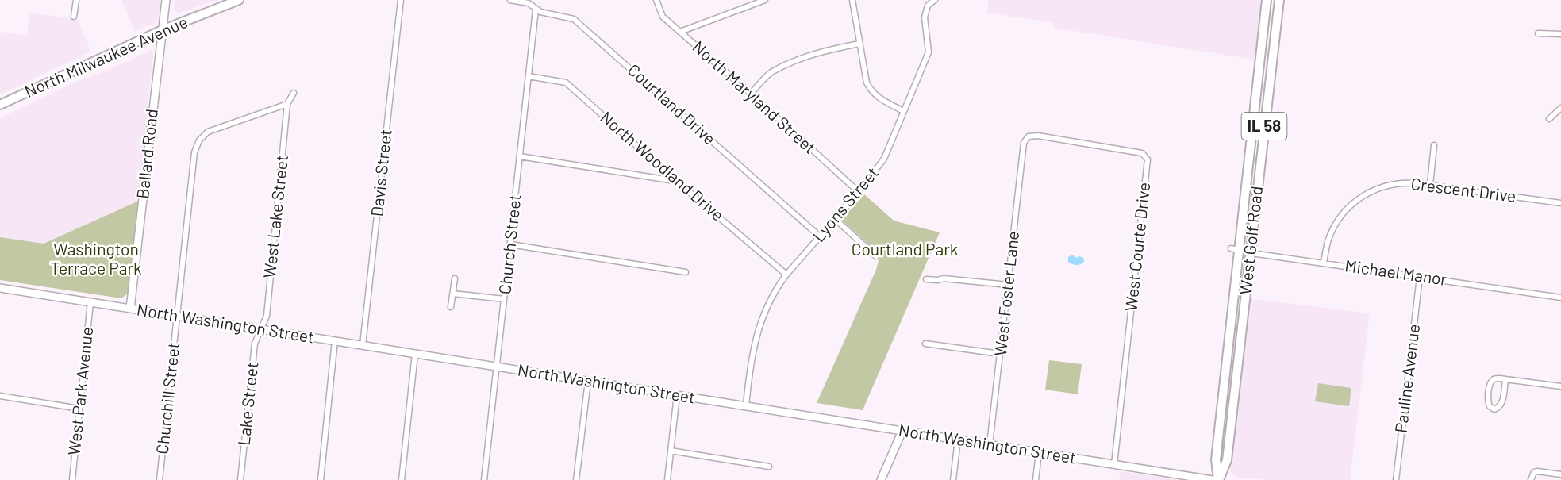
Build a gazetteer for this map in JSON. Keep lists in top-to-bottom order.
{
  "streets": {
    "main road": ["North Milwaukee Avenue", "IL 58", "West Golf Road"],
    "street": [
      "North Maryland Street",
      "Courtland Drive",
      "Ballard Road",
      "North Woodland Drive",
      "Davis Street",
      "Crescent Drive",
      "Lyons Street",
      "West Lake Street",
      "Church Street",
      "West Courte Drive",
      "Michael Manor",
      "West Foster Lane",
      "North Washington Street",
      "Pauline Avenue",
      "West Park Avenue",
      "Churchill Street",
      "Lake Street"
    ]
  },
  "crossings": [
    ["North Milwaukee Avenue", "Ballard Road"],
    ["North Maryland Street", "Lyons Street"],
    ["Courtland Drive", "Lyons Street"],
    ["Courtland Drive", "Church Street"],
    ["Ballard Road", "North Washington Street"],
    ["North Woodland Drive", "Lyons Street"],
    ["North Woodland Drive", "Church Street"],
    ["Davis Street", "North Washington Street"],
    ["Crescent Drive", "Michael Manor"],
    ["Lyons Street", "North Washington Street"],
    ["West Lake Street", "North Washington Street"],
    ["West Lake Street", "Churchill Street"],
    ["West Lake Street", "Lake Street"],
    ["West Golf Road", "Michael Manor"],
    ["Church Street", "North Washington Street"],
    ["West Courte Drive", "West Foster Lane"],
    ["West Courte Drive", "North Washington Street"],
    ["Michael Manor", "Pauline Avenue"],
    ["West Foster Lane", "North Washington Street"],
    ["North Washington Street", "West Park Avenue"],
    ["North Washington Street", "Churchill Street"],
    ["North Washington Street", "Lake Street"]
  ],
  "parks": ["Washington Terrace Park", "Courtland Park"]
}
